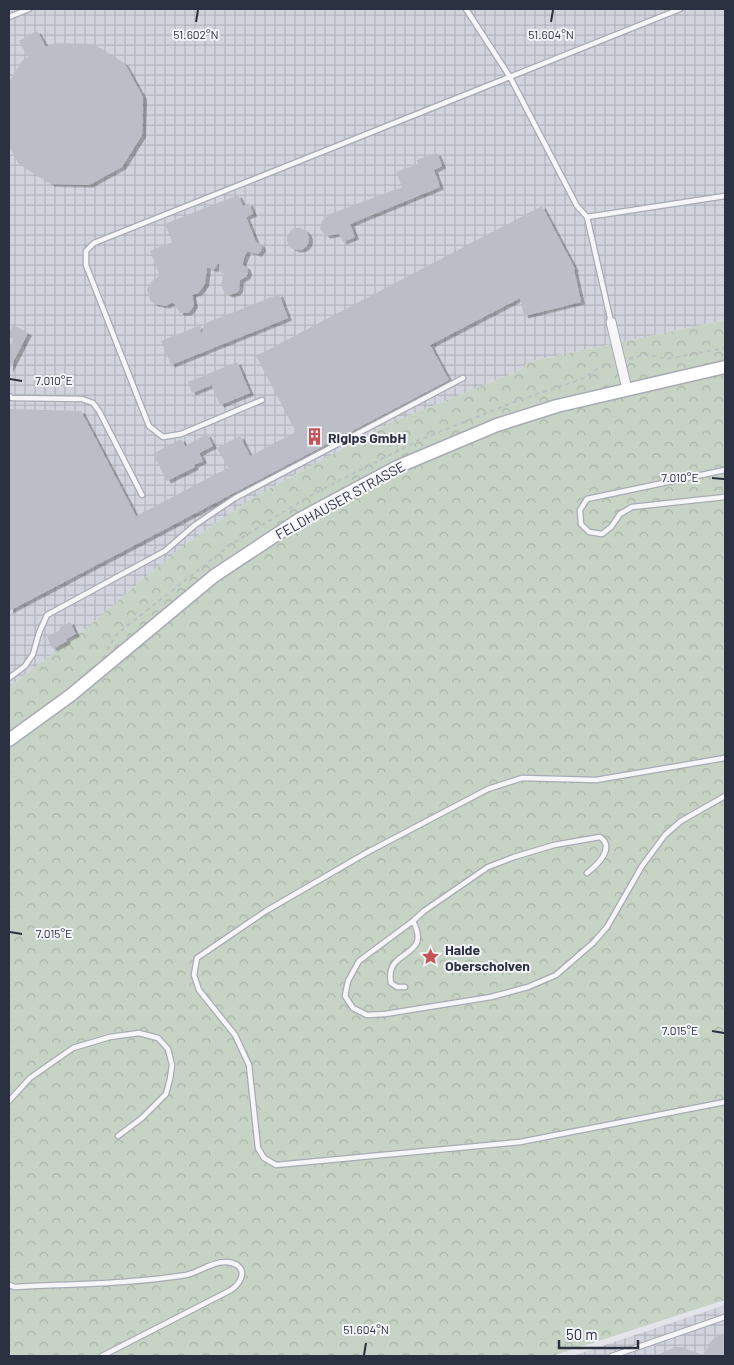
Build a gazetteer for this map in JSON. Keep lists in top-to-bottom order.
{
  "streets": {
    "street": ["FELDHAUSER STRASSE"]
  },
  "places": {
    "building": ["Rigips GmbH"],
    "place": ["Halde Oberscholven"]
  },
  "scale_bar": "50 m",
  "coordinates": [
    "51.602°N",
    "51.604°N",
    "7.010°E",
    "7.015°E"
  ]
}
